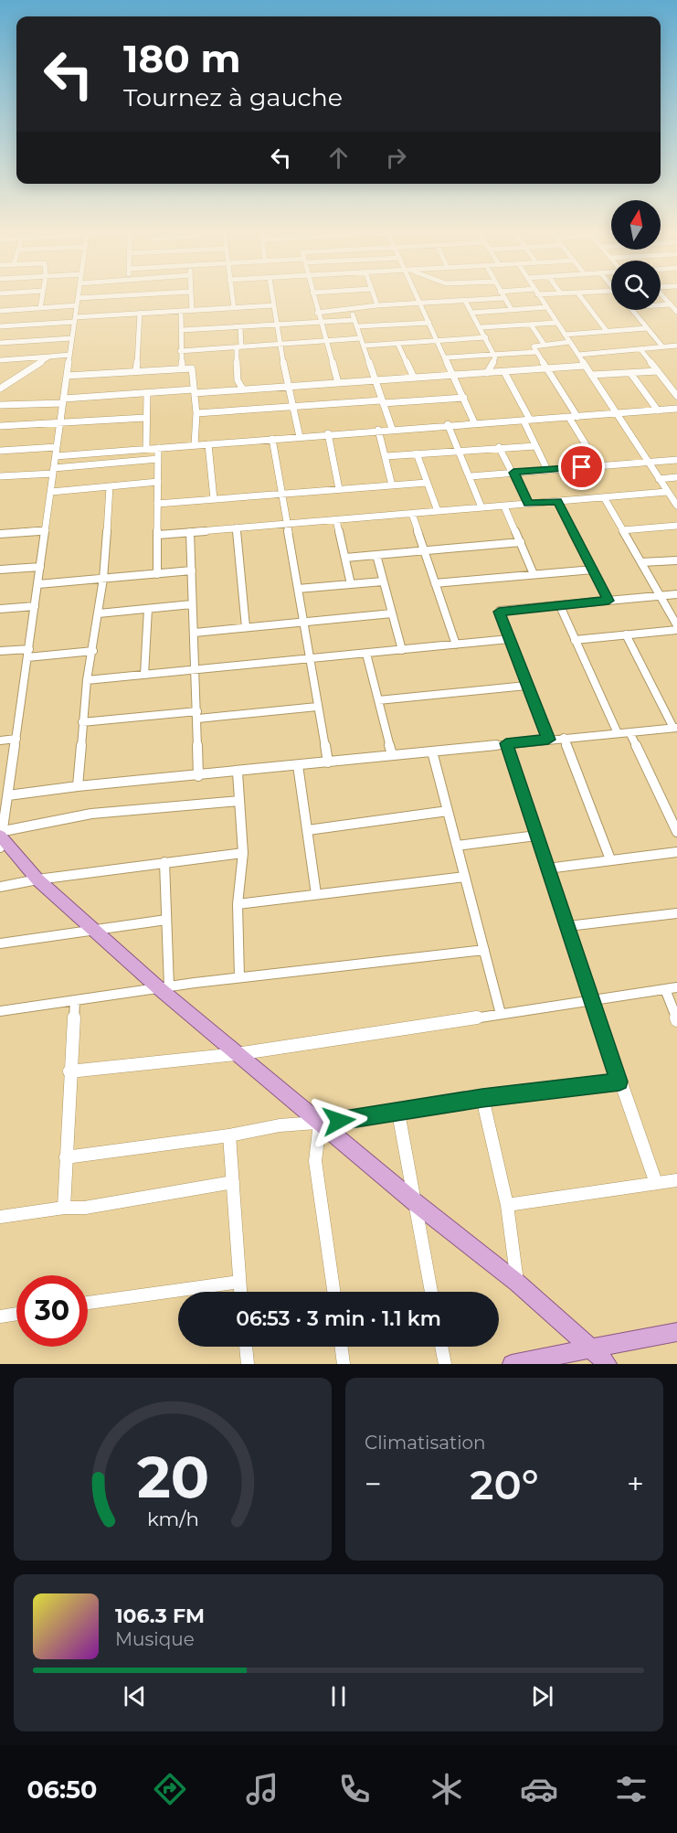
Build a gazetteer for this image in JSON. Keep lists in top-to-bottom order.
{
  "north": "top",
  "page": {
    "turn": ["180 m", "Tournez à gauche"],
    "limit": "30",
    "trip": "06:53 · 3 min · 1.1 km",
    "tile": "Climatisation",
    "heat": ["−", "20°", "+"],
    "song": ["106.3 FM", "Musique"],
    "tabs": "06:50",
    "gauge": ["20", "km/h"]
  }
}
